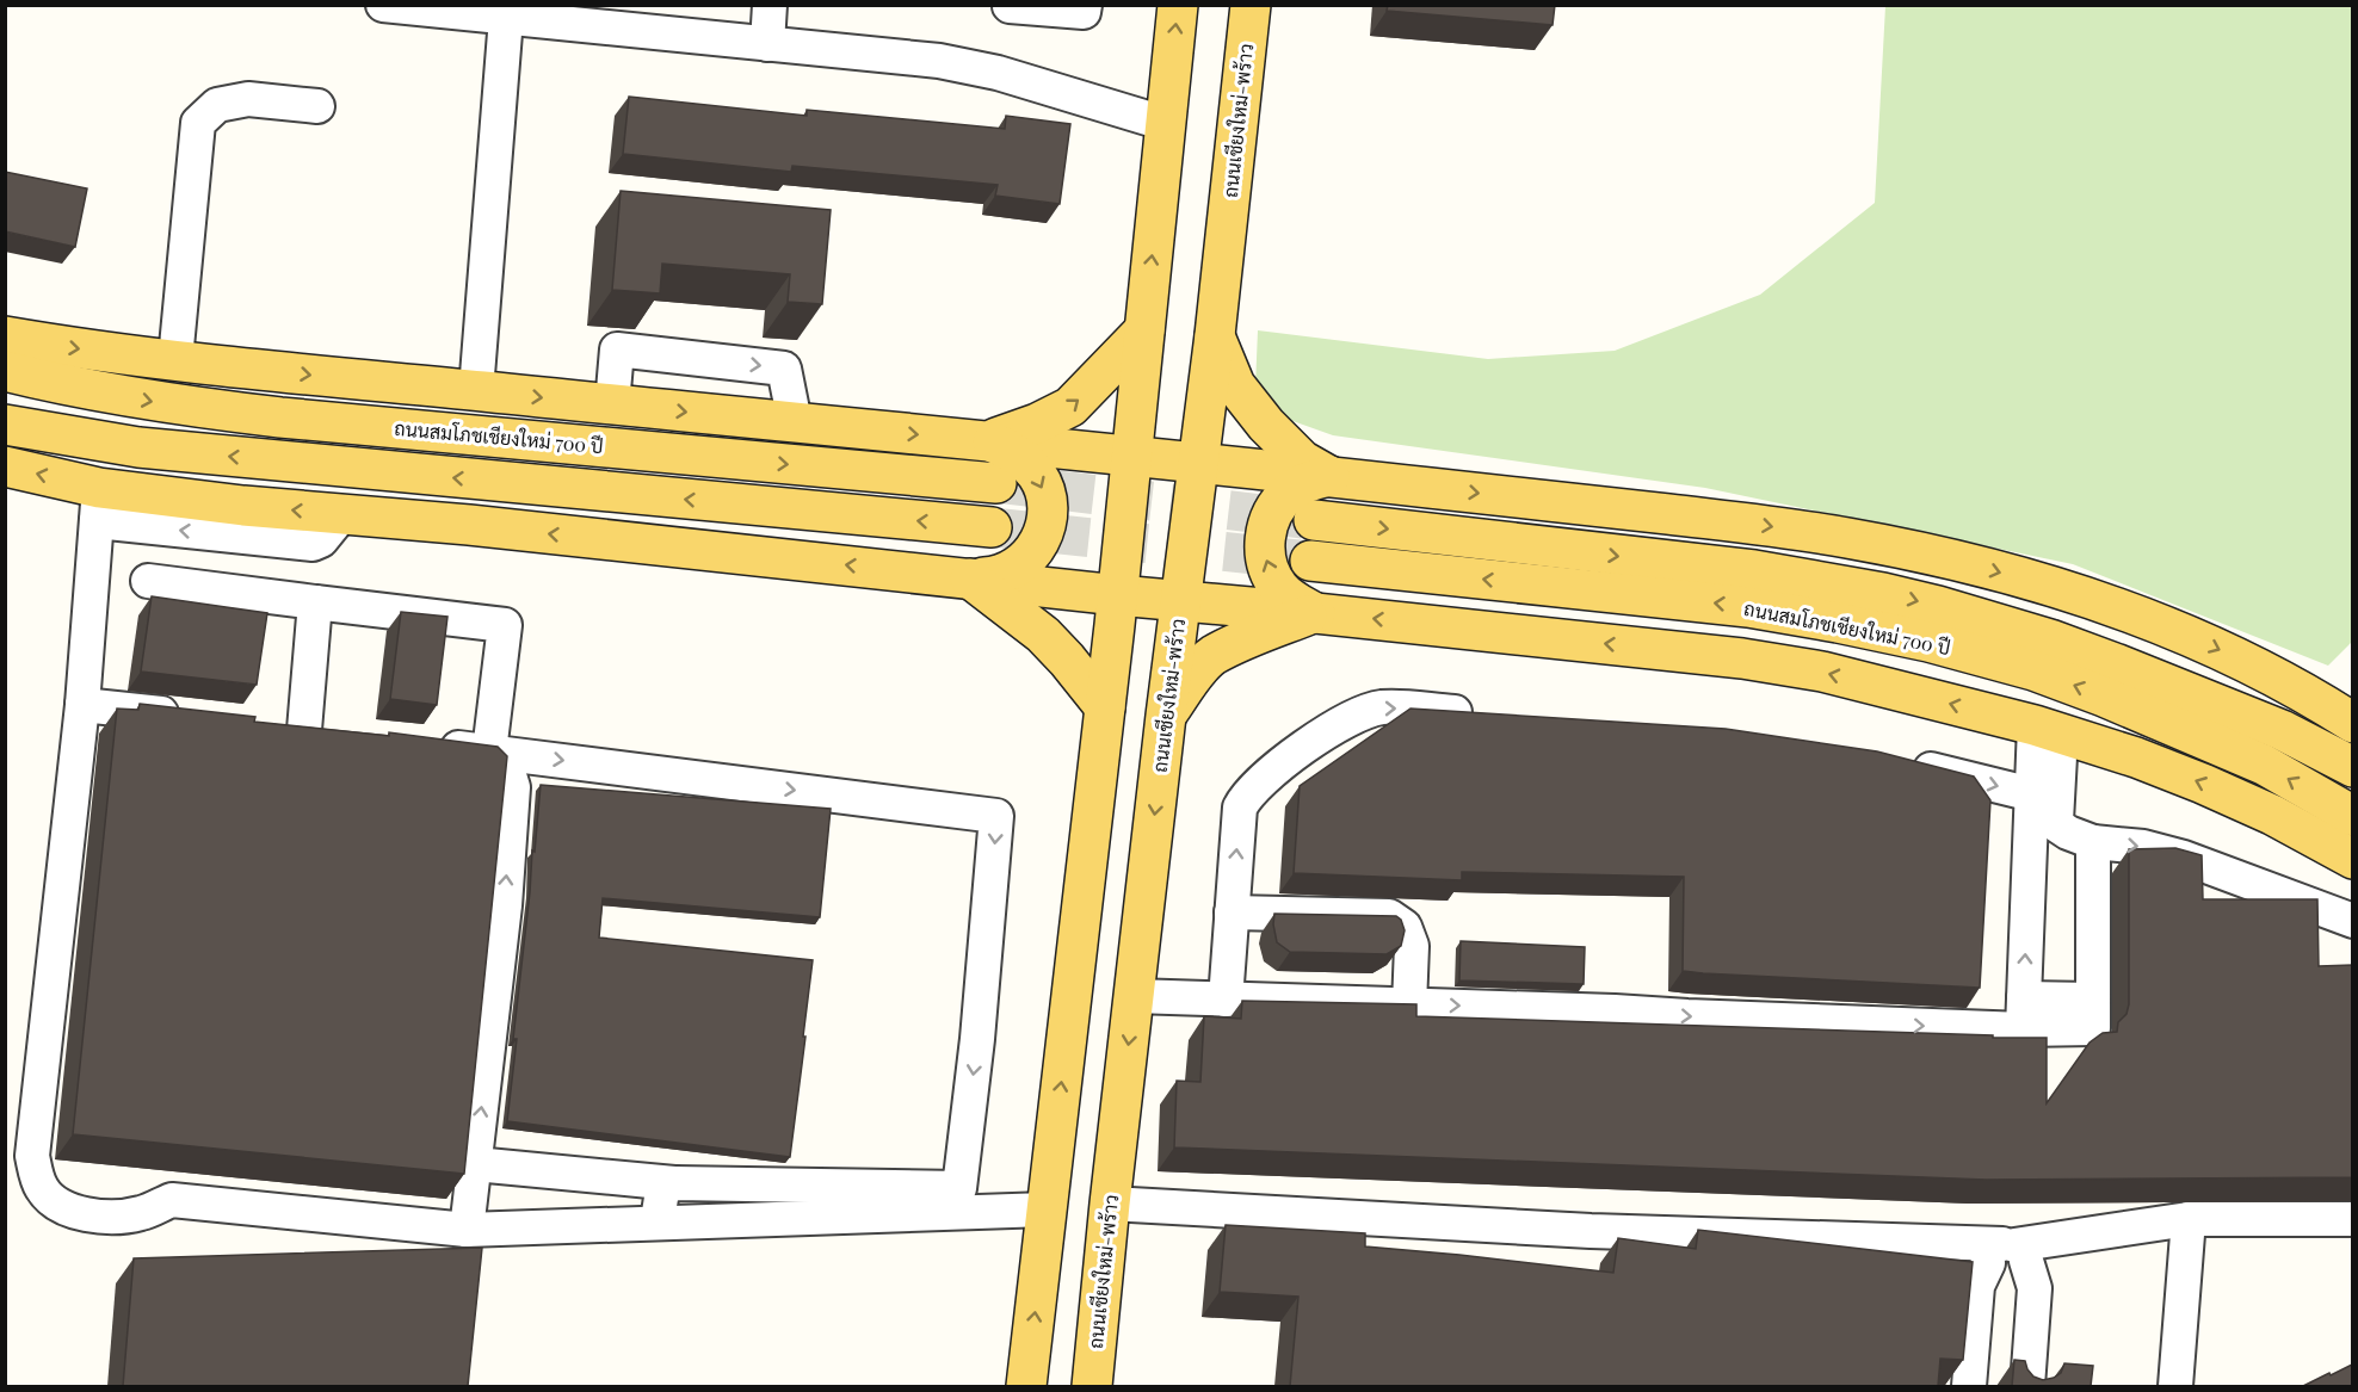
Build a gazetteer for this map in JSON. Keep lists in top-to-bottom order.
{
  "streets": {
    "main road": ["ถนนเชียงใหม่-พร้าว", "ถนนสมโภชเชียงใหม่ 700 ปี"]
  }
}
